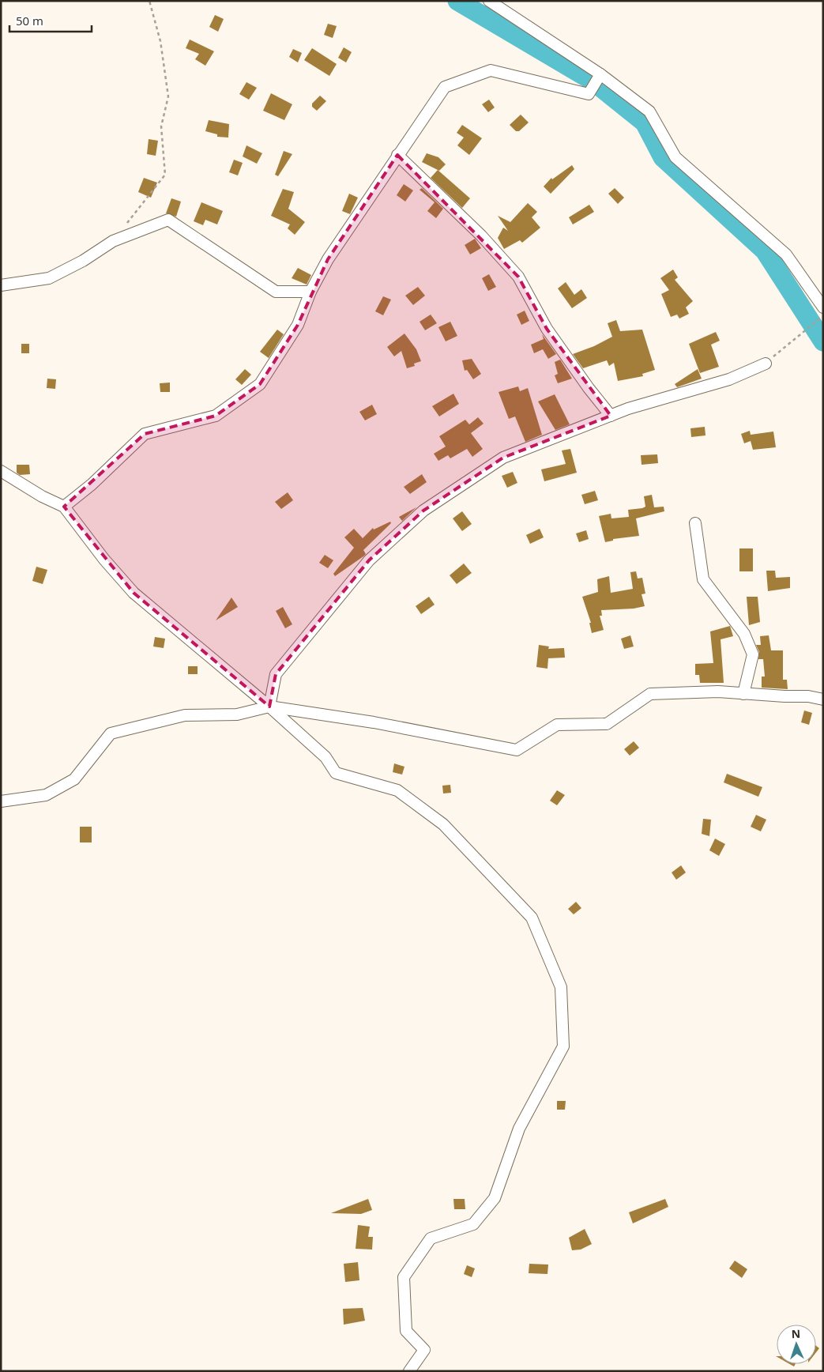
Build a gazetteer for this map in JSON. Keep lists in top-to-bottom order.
{
  "scale_bar": "50 m",
  "north": "top"
}
